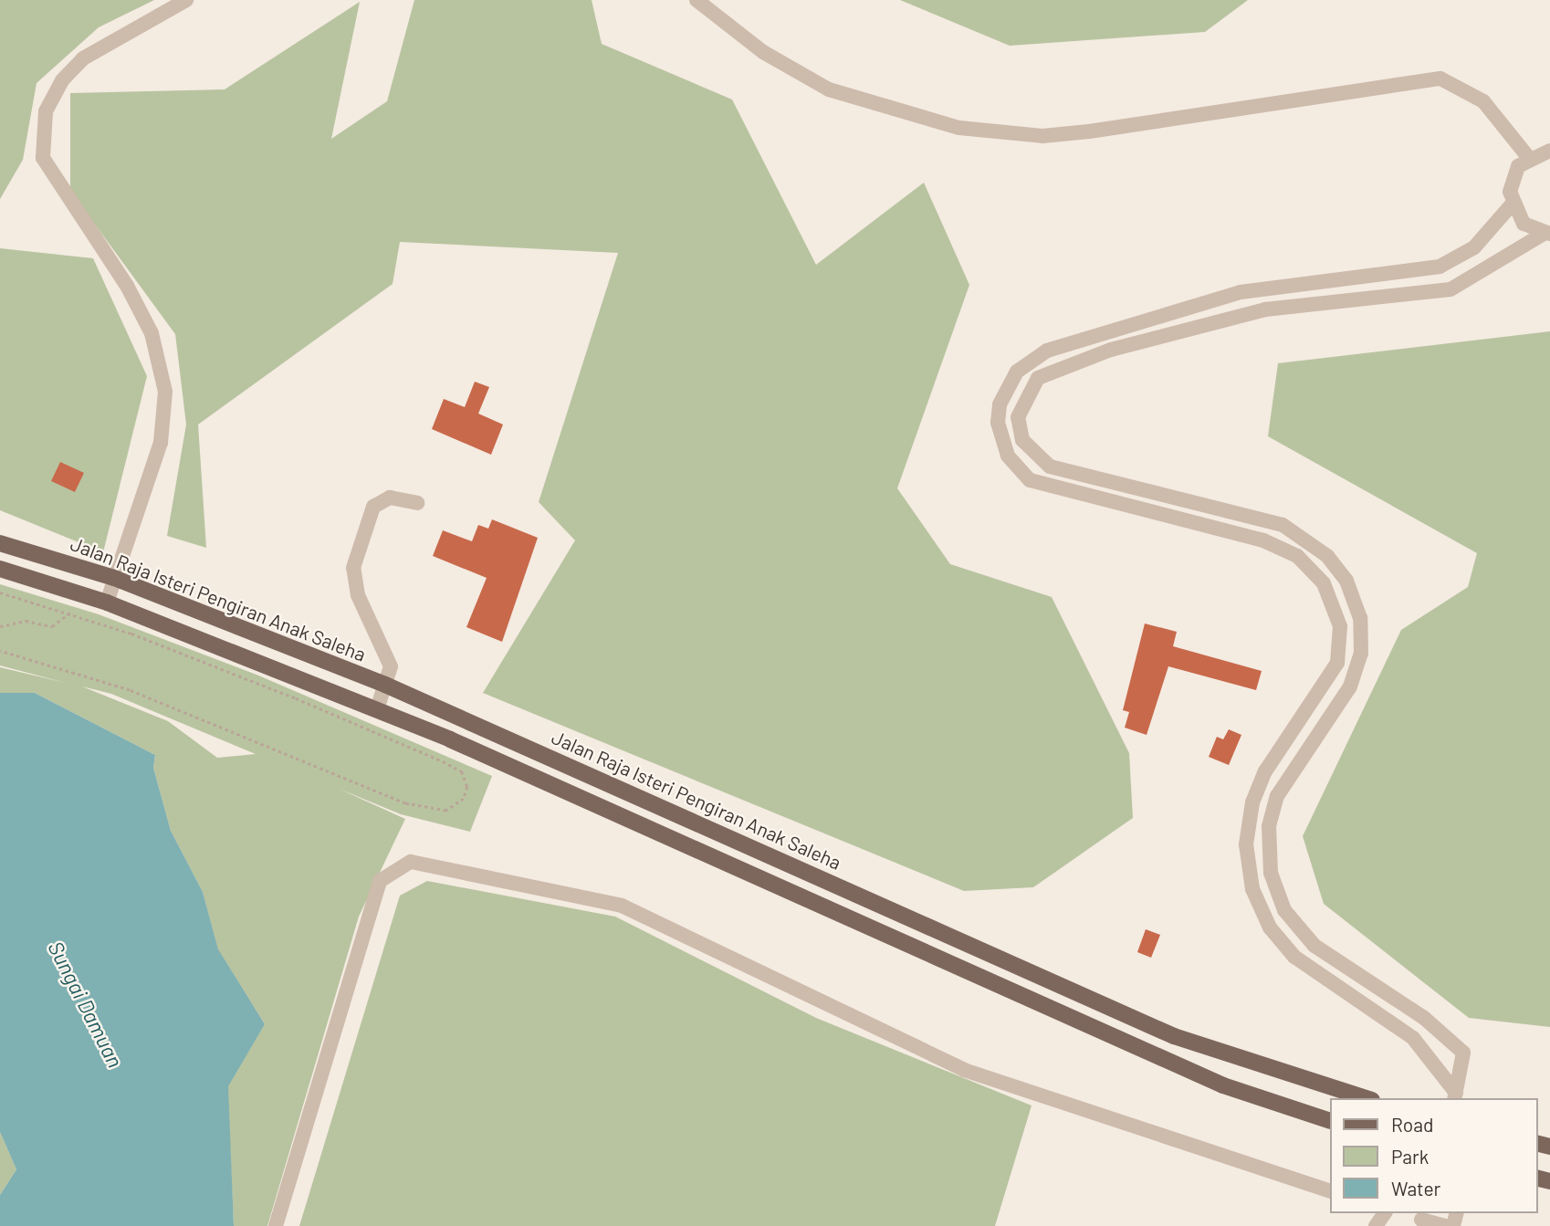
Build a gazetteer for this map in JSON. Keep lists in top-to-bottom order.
{
  "streets": {
    "main road": ["Jalan Raja Isteri Pengiran Anak Saleha"]
  },
  "water": ["Sungai Damuan"],
  "legend": ["Road", "Park", "Water"]
}
